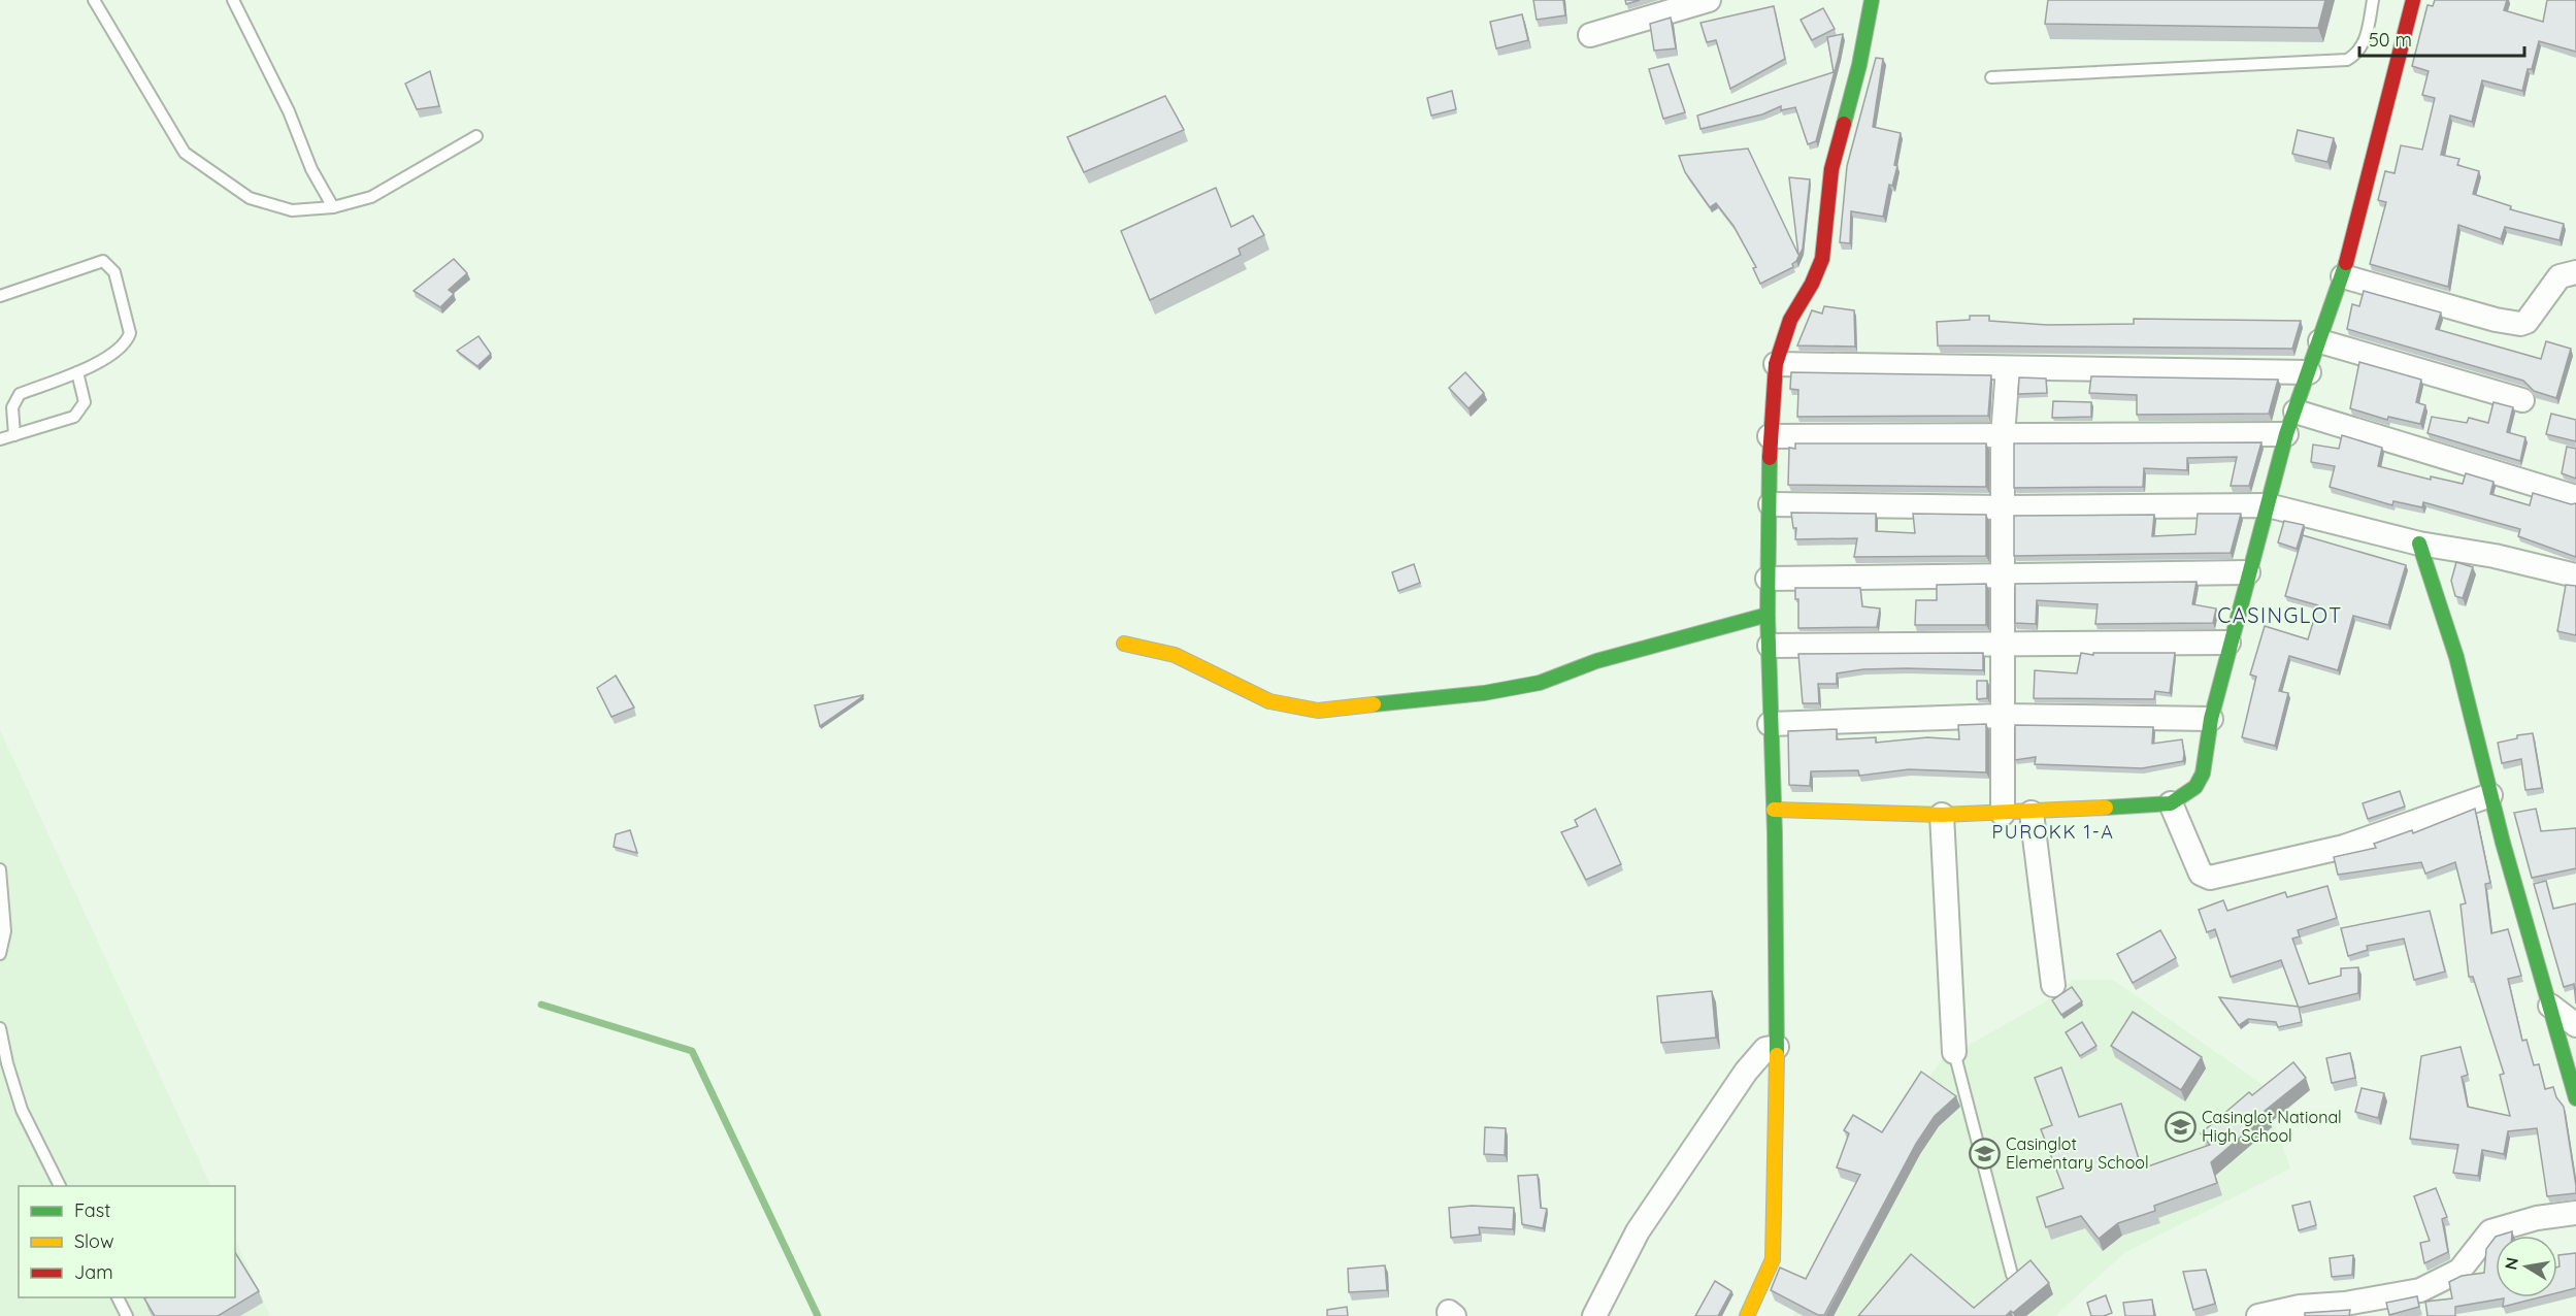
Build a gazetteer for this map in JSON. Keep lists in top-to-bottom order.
{
  "districts": ["CASINGLOT", "PUROKK 1-A"],
  "places": {
    "school or university": ["Casinglot National High School", "Casinglot Elementary School"]
  },
  "legend": ["Fast", "Slow", "Jam"],
  "scale_bar": "50 m",
  "north": "left"
}
